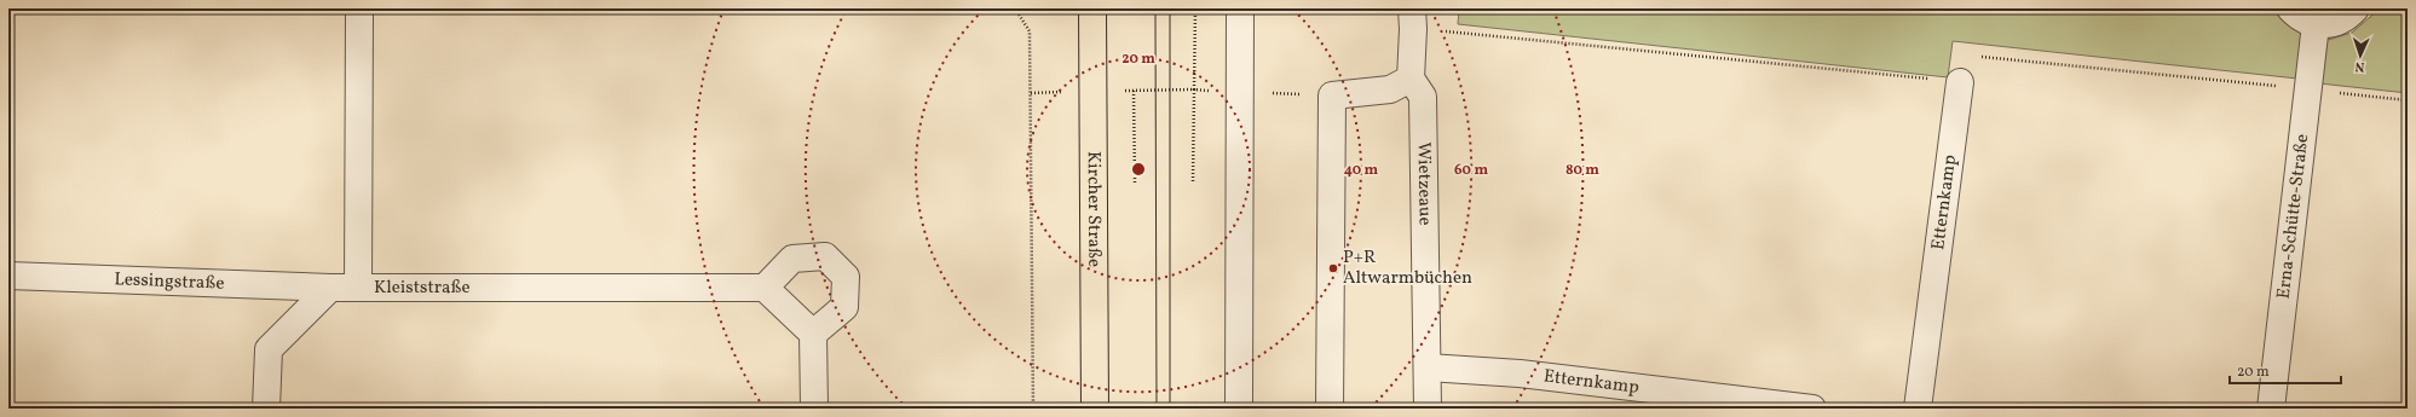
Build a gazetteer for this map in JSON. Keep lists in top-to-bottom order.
{
  "streets": {
    "main road": ["Kircher Straße"],
    "street": [
      "Wietzeaue",
      "Etternkamp",
      "Erna-Schütte-Straße",
      "Lessingstraße",
      "Kleiststraße"
    ]
  },
  "crossings": [
    ["Wietzeaue", "Etternkamp"],
    ["Lessingstraße", "Kleiststraße"]
  ],
  "places": ["P+R Altwarmbüchen"],
  "scale_bar": "20 m",
  "north": "bottom",
  "rings": [
    "20 m",
    "40 m",
    "60 m",
    "80 m"
  ]
}
